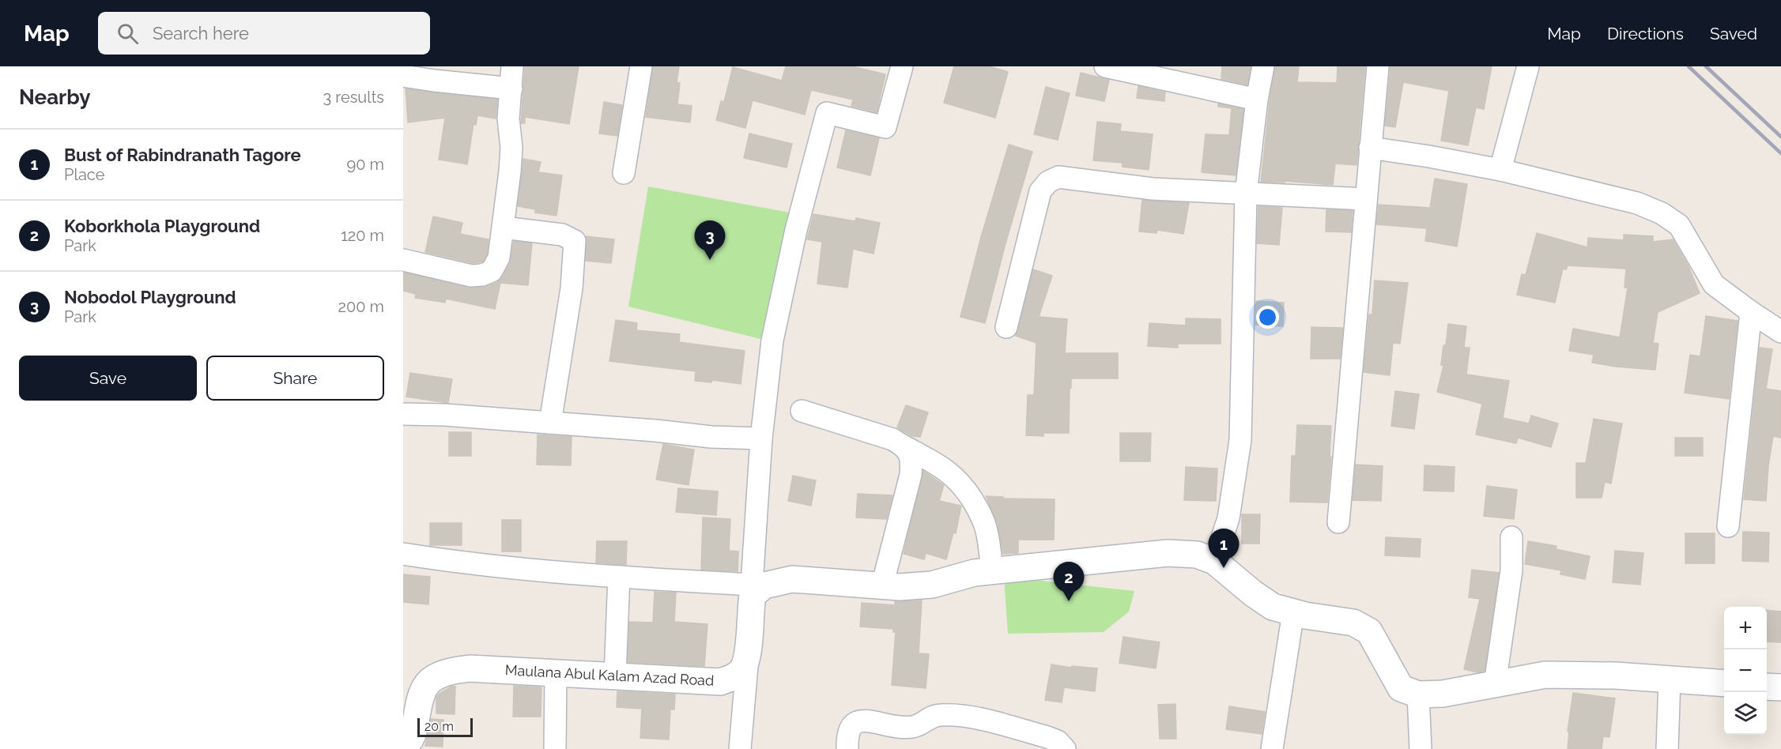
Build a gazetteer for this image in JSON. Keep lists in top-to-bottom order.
{
  "streets": {
    "street": ["Maulana Abul Kalam Azad Road"]
  },
  "scale_bar": "20 m",
  "page": {
    "header": "Map",
    "search": "Search here",
    "nav": ["Map", "Directions", "Saved"],
    "heading": ["Nearby", "3 results"],
    "list": [
      {
        "mark": "1",
        "name": "Bust of Rabindranath Tagore",
        "note": "Place",
        "value": "90 m"
      },
      {
        "mark": "2",
        "name": "Koborkhola Playground",
        "note": "Park",
        "value": "120 m"
      },
      {
        "mark": "3",
        "name": "Nobodol Playground",
        "note": "Park",
        "value": "200 m"
      }
    ],
    "pins": ["3", "1", "2"],
    "buttons": ["Save", "Share"],
    "map_buttons": ["+", "−"],
    "scale": "20 m"
  }
}
